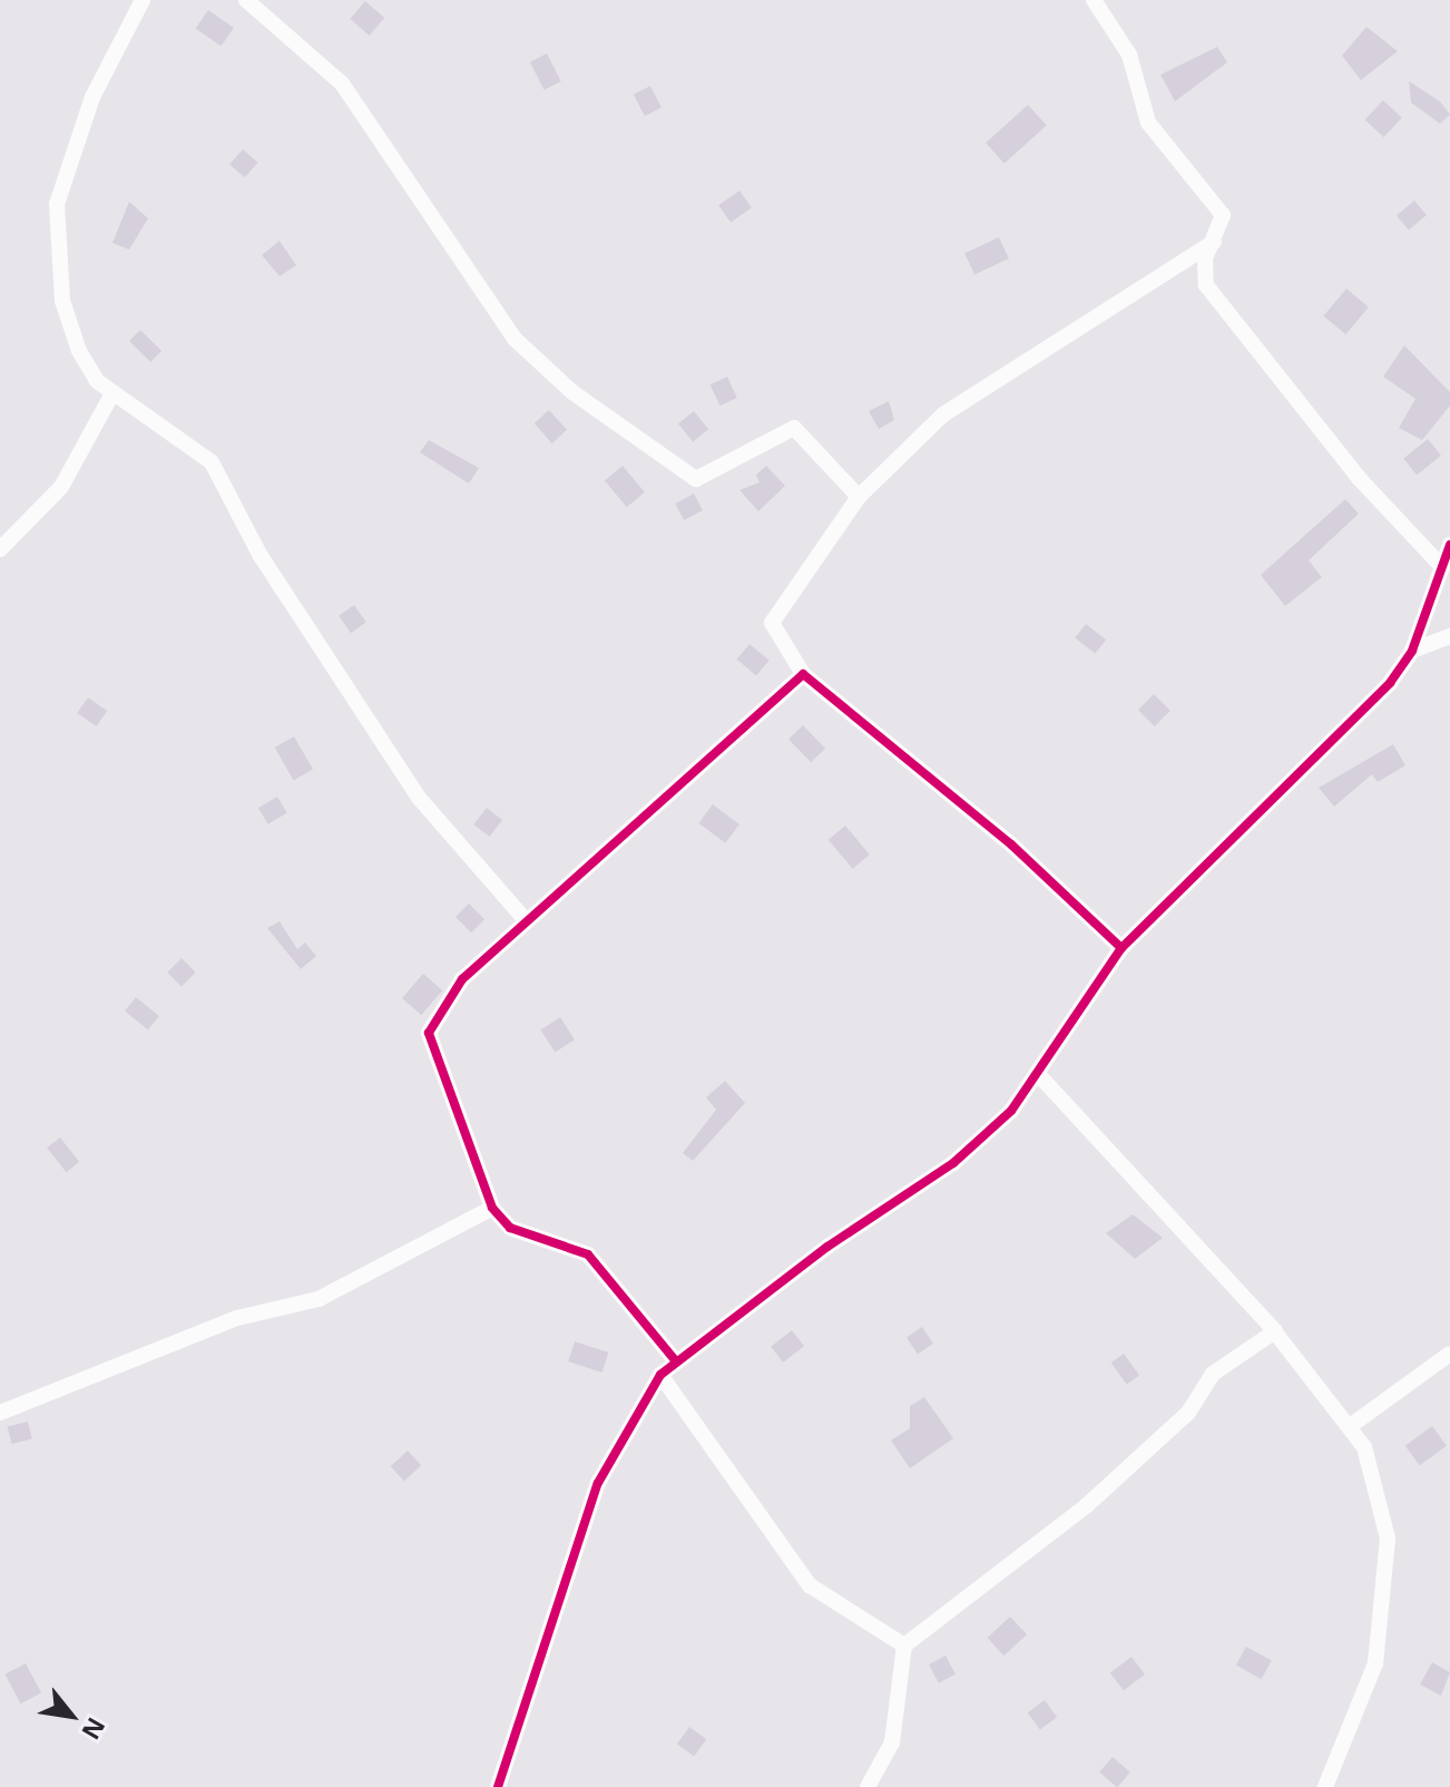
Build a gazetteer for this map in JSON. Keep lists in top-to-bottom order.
{
  "north": "bottom right"
}
